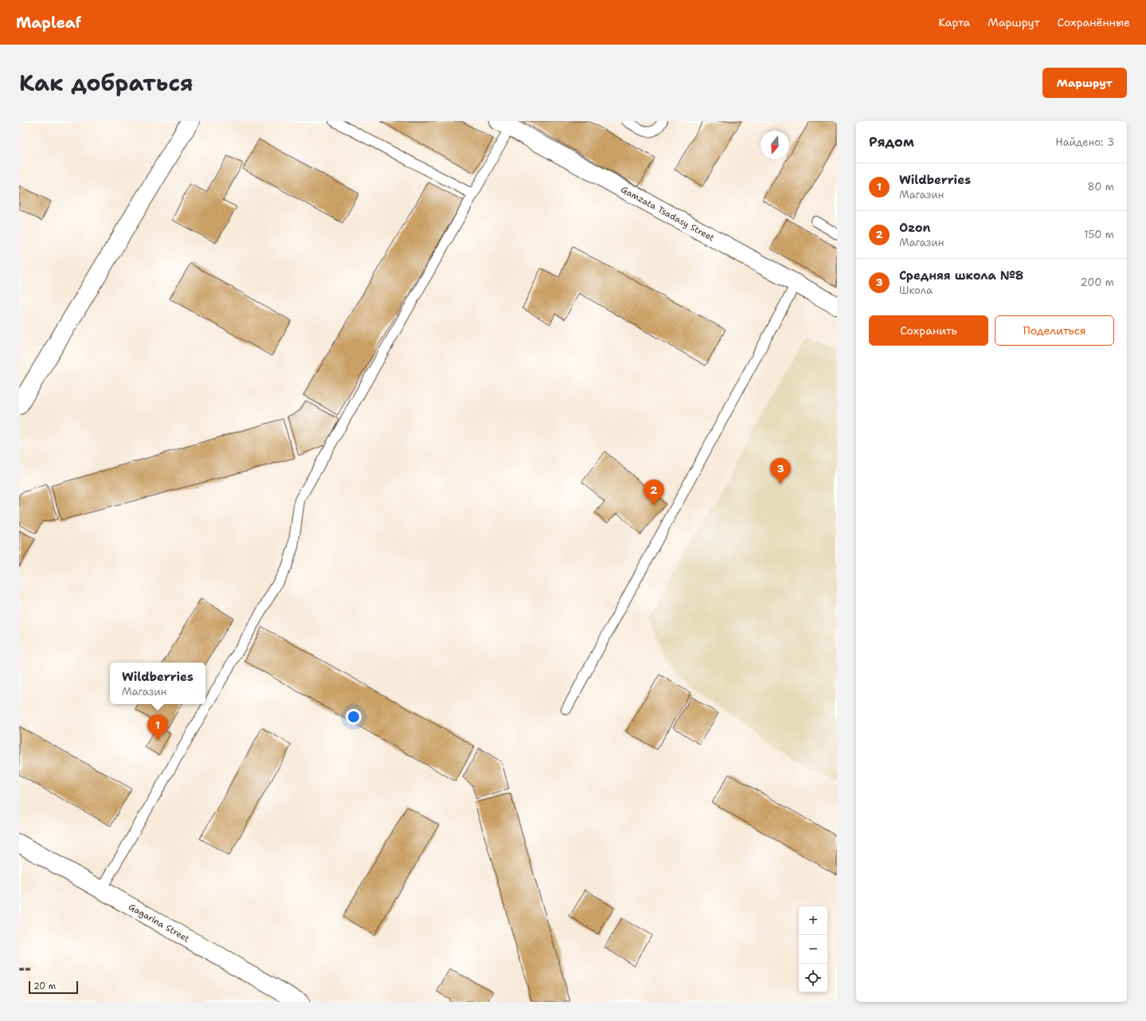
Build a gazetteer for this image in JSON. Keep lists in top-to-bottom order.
{
  "streets": {
    "street": ["Gamzata Tsadasy Street", "Gagarina Street"]
  },
  "scale_bar": "20 m",
  "north": "bottom",
  "page": {
    "header": "Mapleaf",
    "nav": ["Карта", "Маршрут", "Сохранённые"],
    "title": "Как добраться",
    "buttons": [
      "Маршрут",
      ["Сохранить", "Поделиться"]
    ],
    "heading": ["Рядом", "Найдено: 3"],
    "list": [
      {
        "mark": "1",
        "name": "Wildberries",
        "note": "Магазин",
        "value": "80 m"
      },
      {
        "mark": "2",
        "name": "Ozon",
        "note": "Магазин",
        "value": "150 m"
      },
      {
        "mark": "3",
        "name": "Средняя школа №8",
        "note": "Школа",
        "value": "200 m"
      }
    ],
    "pins": ["3", "2", "1"],
    "popup": ["Wildberries", "Магазин"],
    "map_buttons": ["+", "−"],
    "scale": "20 m"
  }
}
